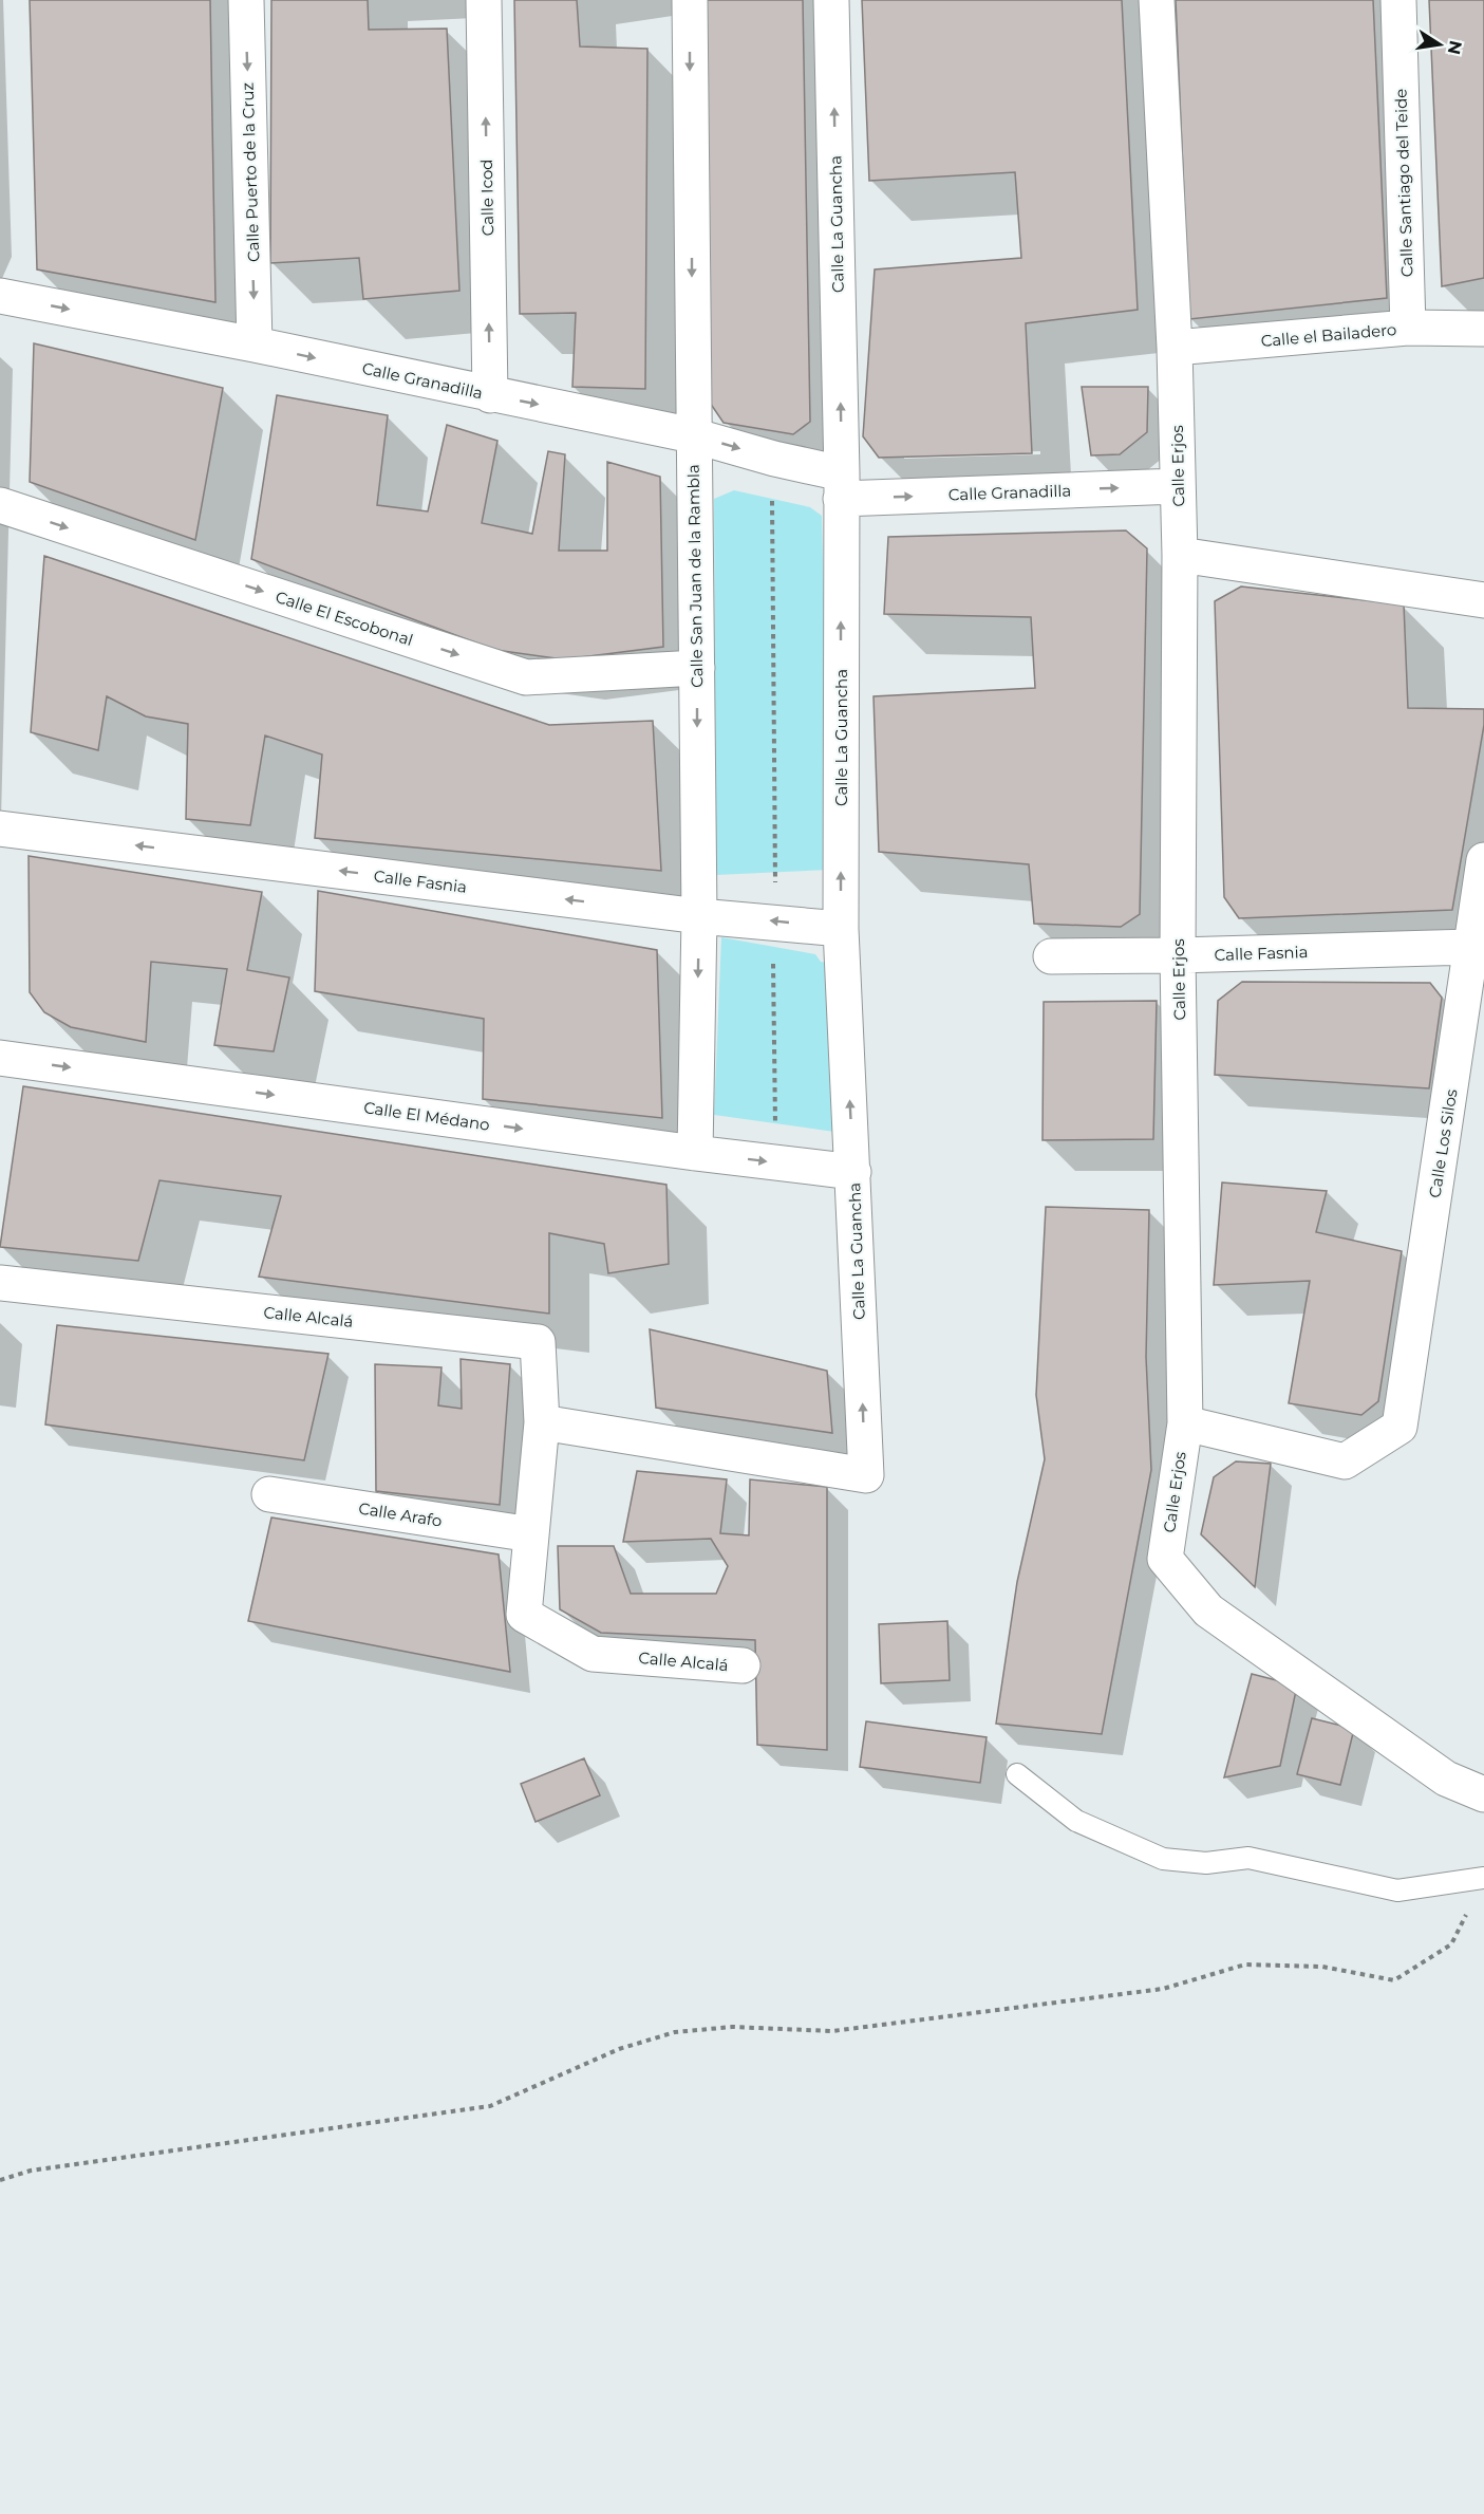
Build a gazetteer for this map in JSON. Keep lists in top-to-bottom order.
{
  "streets": {
    "street": [
      "Calle Puerto de la Cruz",
      "Calle Santiago del Teide",
      "Calle Icod",
      "Calle La Guancha",
      "Calle el Bailadero",
      "Calle Granadilla",
      "Calle Erjos",
      "Calle San Juan de la Rambla",
      "Calle El Escobonal",
      "Calle Fasnia",
      "Calle El Médano",
      "Calle Los Silos",
      "Calle Alcalá",
      "Calle Arafo"
    ]
  },
  "crossings": [
    ["Calle Puerto de la Cruz", "Calle Granadilla"],
    ["Calle Santiago del Teide", "Calle el Bailadero"],
    ["Calle Icod", "Calle Granadilla"],
    ["Calle La Guancha", "Calle Granadilla"],
    ["Calle La Guancha", "Calle Fasnia"],
    ["Calle La Guancha", "Calle El Médano"],
    ["Calle La Guancha", "Calle Alcalá"],
    ["Calle el Bailadero", "Calle Erjos"],
    ["Calle Granadilla", "Calle Erjos"],
    ["Calle Granadilla", "Calle San Juan de la Rambla"],
    ["Calle Erjos", "Calle Fasnia"],
    ["Calle Erjos", "Calle Los Silos"],
    ["Calle San Juan de la Rambla", "Calle El Escobonal"],
    ["Calle San Juan de la Rambla", "Calle Fasnia"],
    ["Calle San Juan de la Rambla", "Calle El Médano"],
    ["Calle Fasnia", "Calle Los Silos"],
    ["Calle Alcalá", "Calle Arafo"]
  ],
  "one_way": [
    "Calle Puerto de la Cruz",
    "Calle Icod",
    "Calle La Guancha",
    "Calle Granadilla",
    "Calle San Juan de la Rambla",
    "Calle El Escobonal",
    "Calle Fasnia",
    "Calle El Médano"
  ],
  "north": "right"
}
